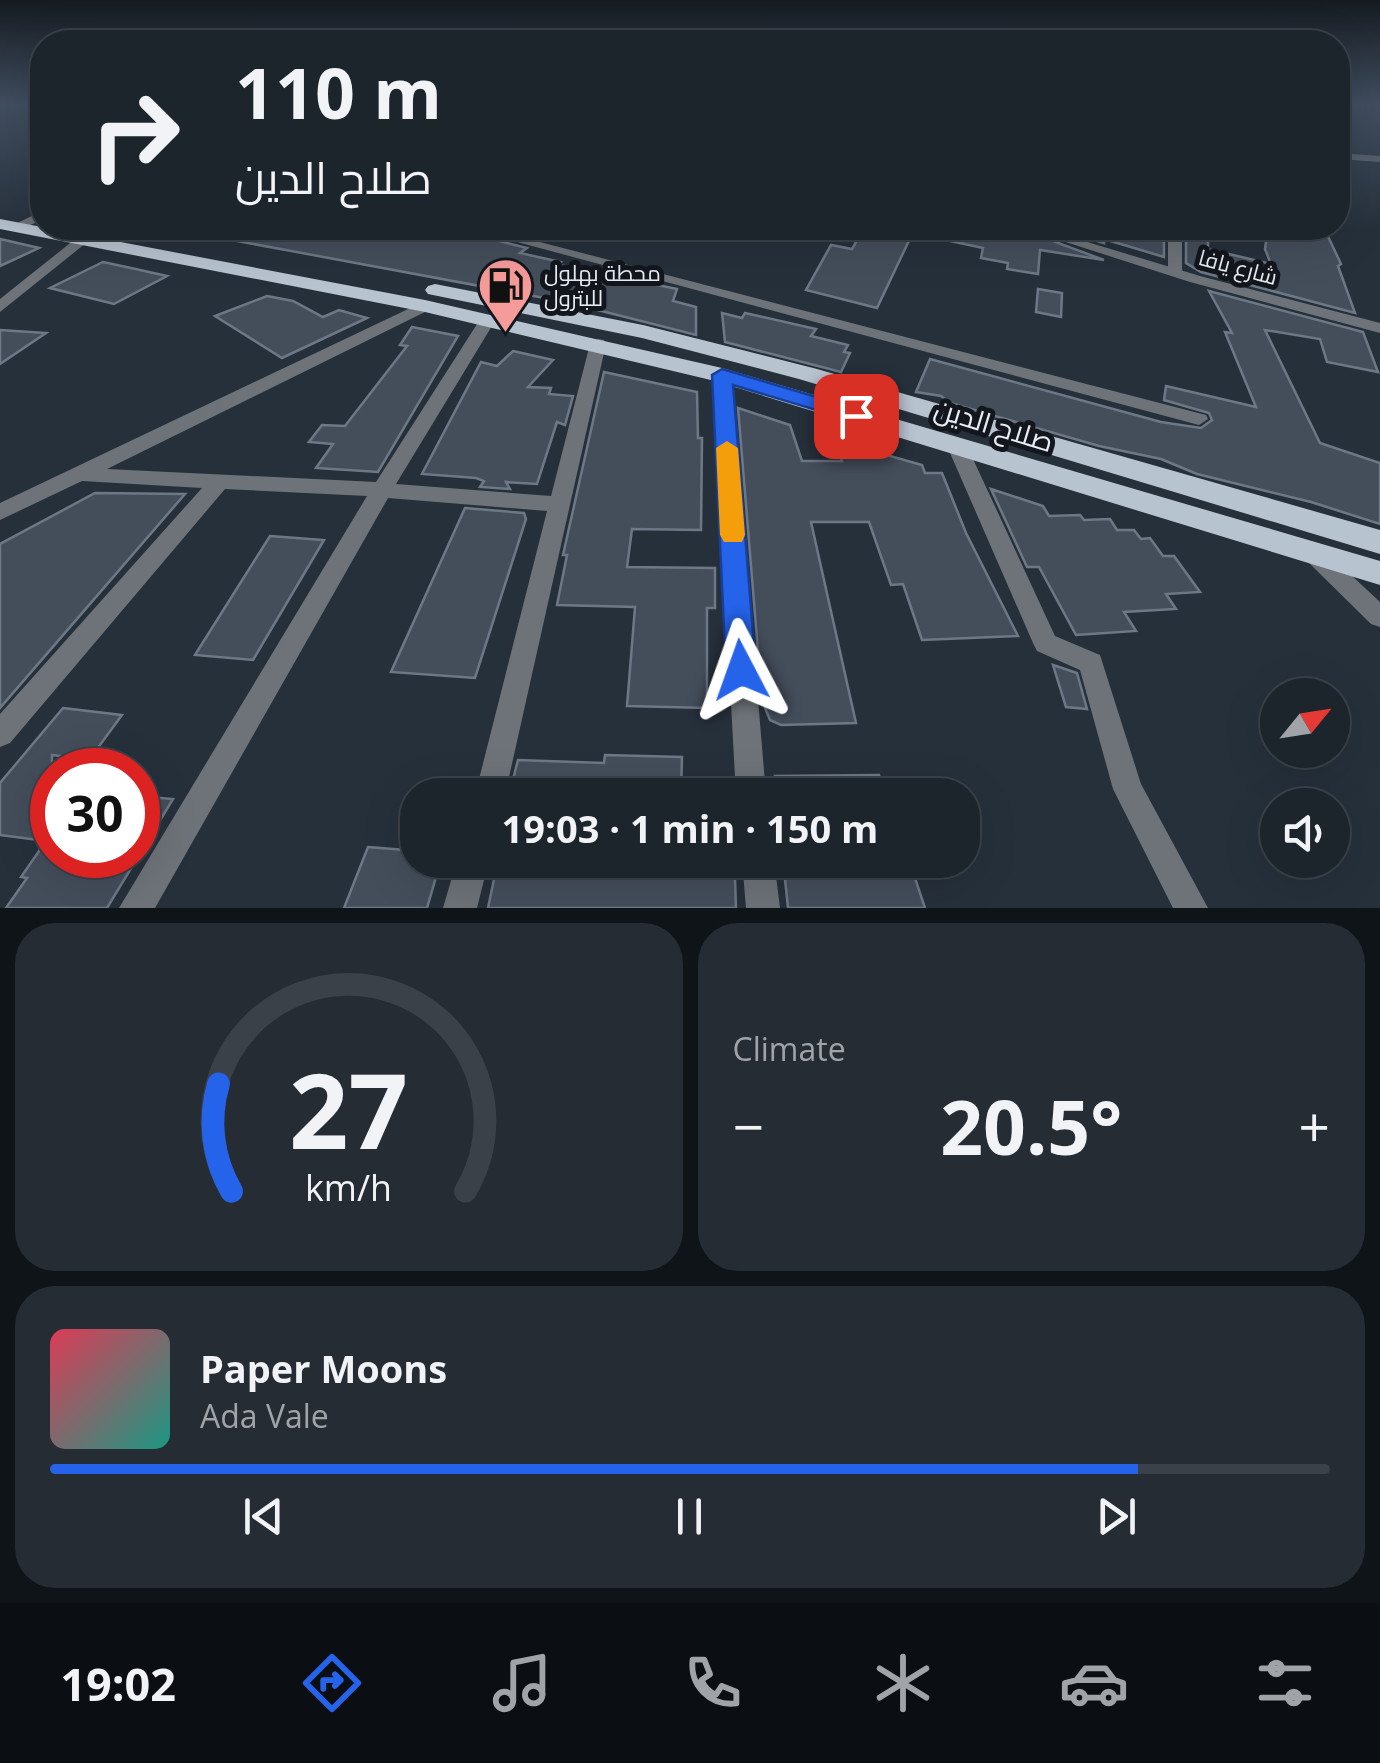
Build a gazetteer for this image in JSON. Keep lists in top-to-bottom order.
{
  "streets": {
    "highway": ["صلاح الدين"],
    "street": ["شارع يافا"]
  },
  "places": {
    "fuel station": ["محطة بهلول للبترول"]
  },
  "north": "top right",
  "page": {
    "turn": ["110 m", "صلاح الدين"],
    "limit": "30",
    "trip": "19:03 · 1 min · 150 m",
    "tile": "Climate",
    "heat": ["−", "20.5°", "+"],
    "song": ["Paper Moons", "Ada Vale"],
    "tabs": "19:02",
    "gauge": ["27", "km/h"]
  }
}
